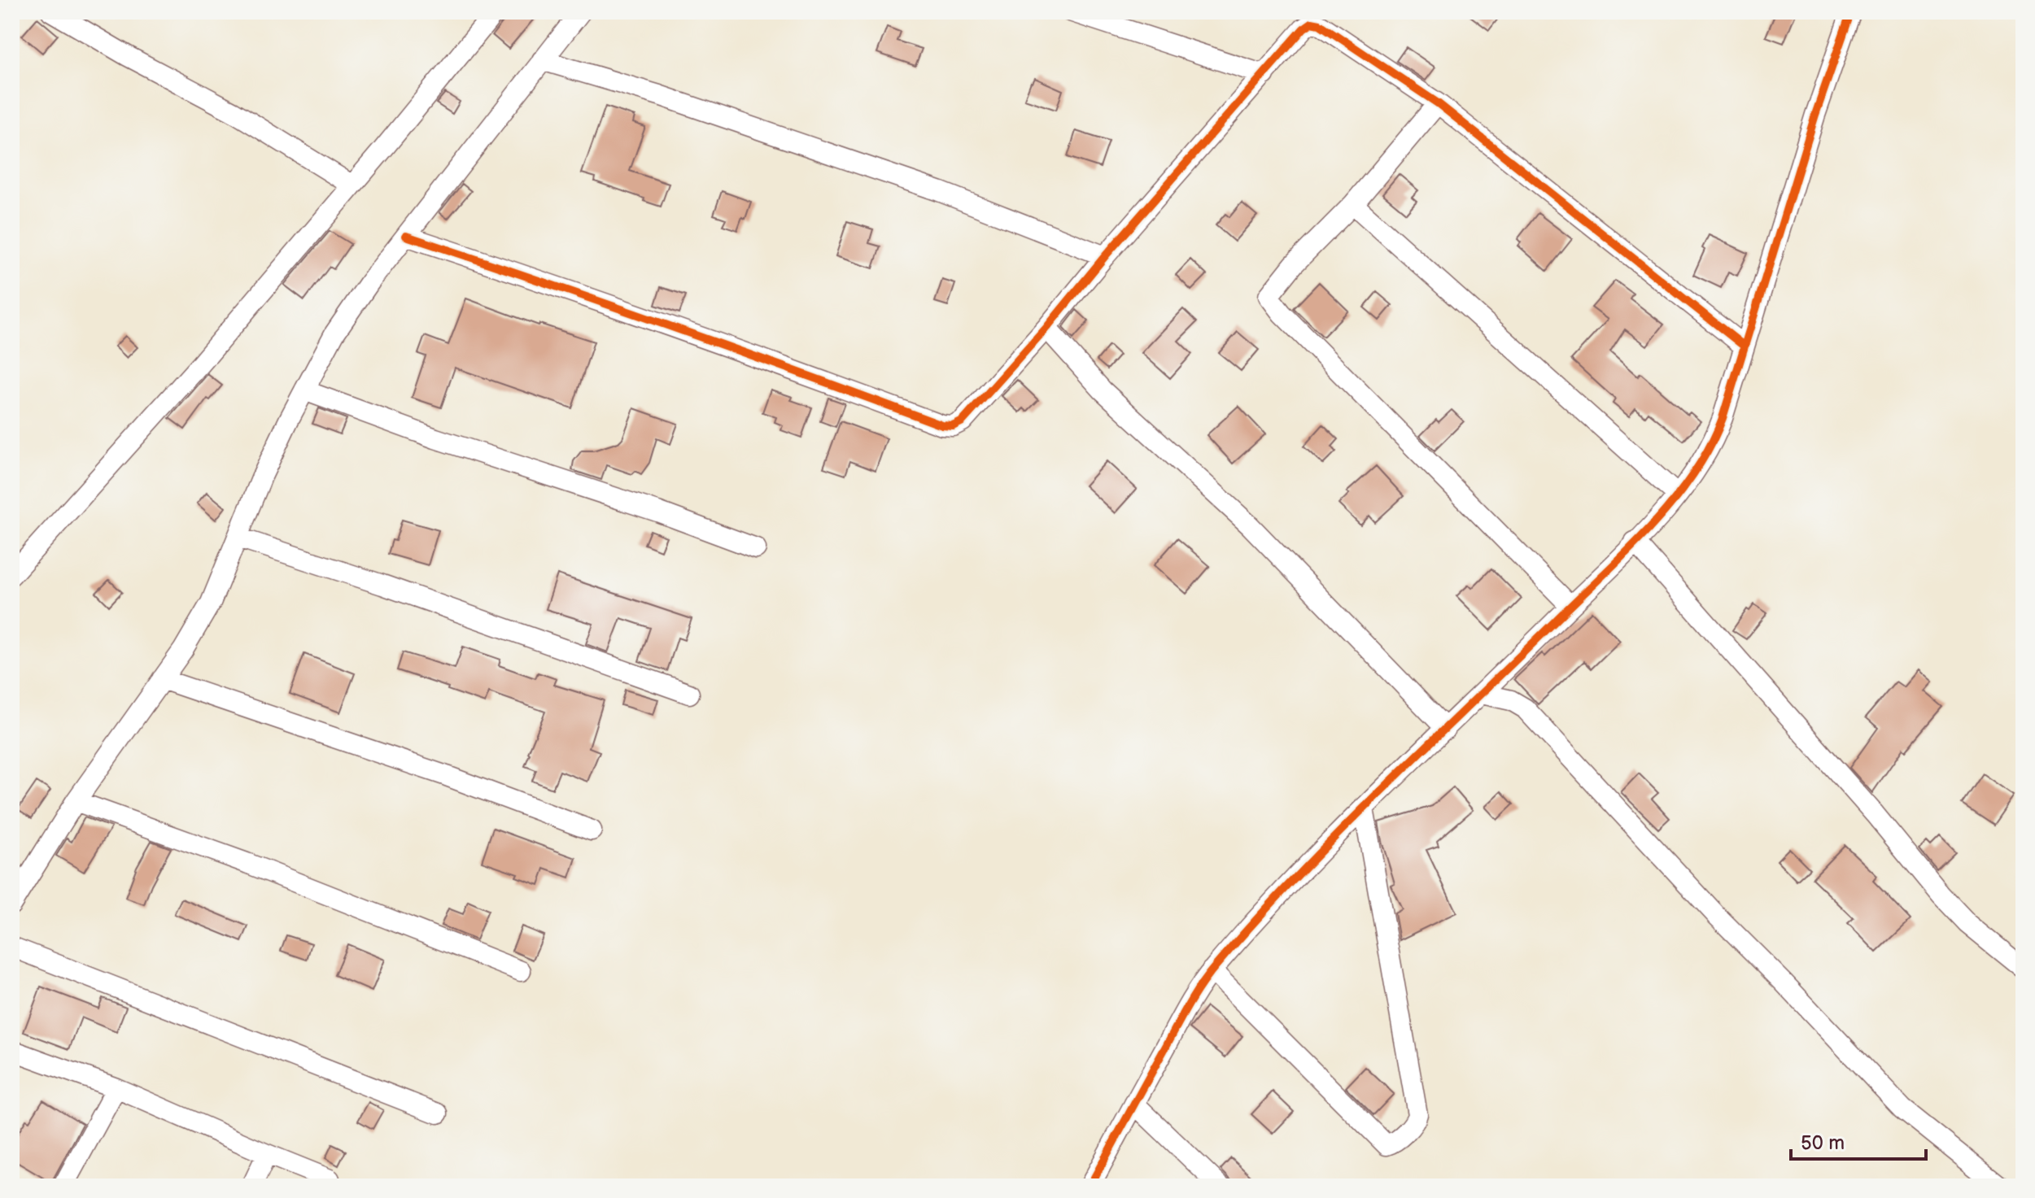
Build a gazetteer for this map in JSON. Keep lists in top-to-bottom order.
{
  "scale_bar": "50 m"
}
